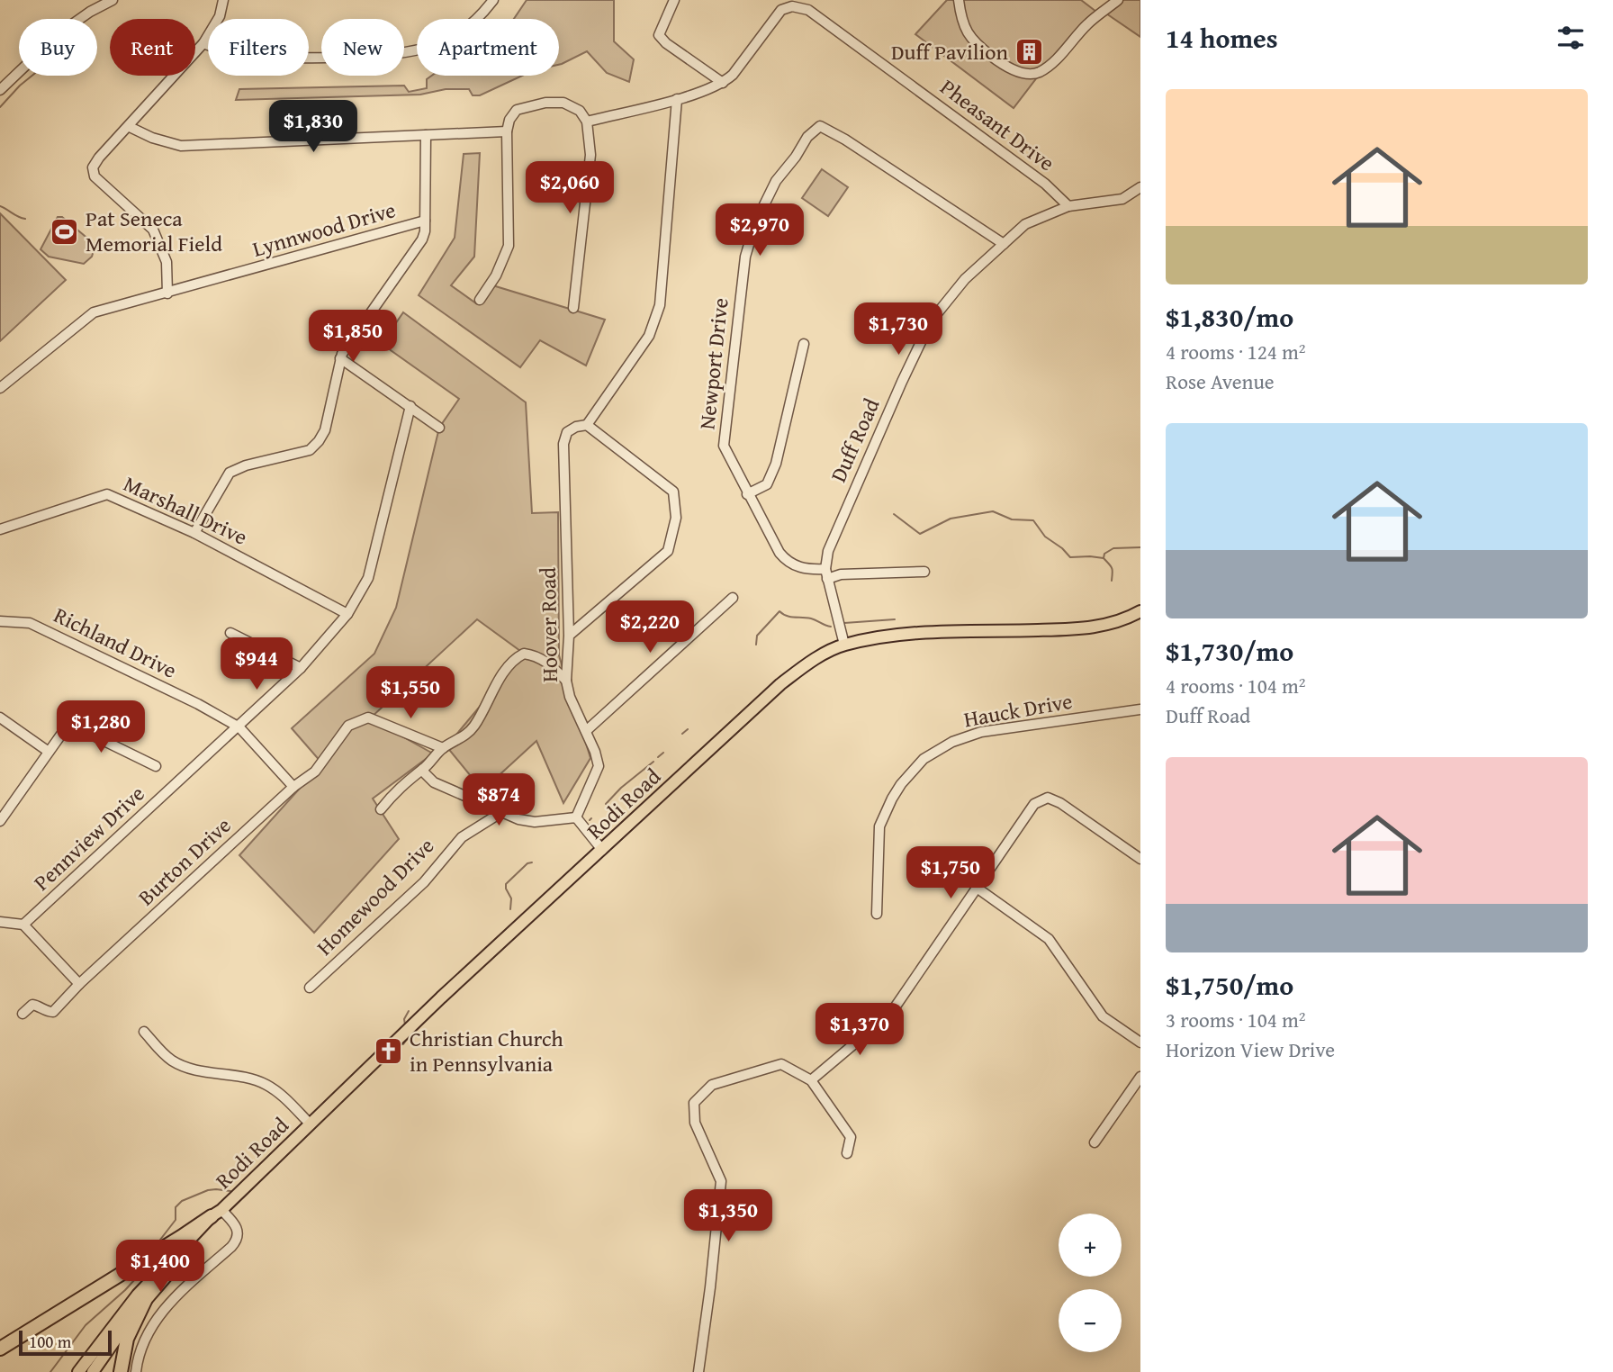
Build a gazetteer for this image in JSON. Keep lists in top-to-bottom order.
{
  "streets": {
    "main road": ["Rodi Road"],
    "street": [
      "Pheasant Drive",
      "Lynnwood Drive",
      "Newport Drive",
      "Duff Road",
      "Marshall Drive",
      "Hoover Road",
      "Richland Drive",
      "Hauck Drive",
      "Pennview Drive",
      "Burton Drive",
      "Homewood Drive"
    ]
  },
  "crossings": [
    ["Pheasant Drive", "Duff Road"],
    ["Newport Drive", "Duff Road"],
    ["Duff Road", "Rodi Road"],
    ["Marshall Drive", "Pennview Drive"],
    ["Richland Drive", "Pennview Drive"],
    ["Richland Drive", "Burton Drive"]
  ],
  "places": {
    "building": ["Duff Pavilion"],
    "sports": ["Pat Seneca Memorial Field"],
    "church": ["Christian Church in Pennsylvania"]
  },
  "scale_bar": "100 m",
  "page": {
    "heading": "14 homes",
    "chip": [
      "Buy",
      "Rent",
      "Filters",
      "New",
      "Apartment"
    ],
    "list": [
      {
        "name": "$1,830/mo",
        "note": "4 rooms · 124 m² · Rose Avenue"
      },
      {
        "name": "$1,730/mo",
        "note": "4 rooms · 104 m² · Duff Road"
      },
      {
        "name": "$1,750/mo",
        "note": "3 rooms · 104 m² · Horizon View Drive"
      }
    ],
    "price": [
      "$1,830",
      "$2,060",
      "$2,970",
      "$1,730",
      "$1,850",
      "$2,220",
      "$944",
      "$1,550",
      "$1,280",
      "$874",
      "$1,750",
      "$1,370",
      "$1,350",
      "$1,400"
    ],
    "map_buttons": ["+", "−"],
    "scale": "100 m"
  }
}
